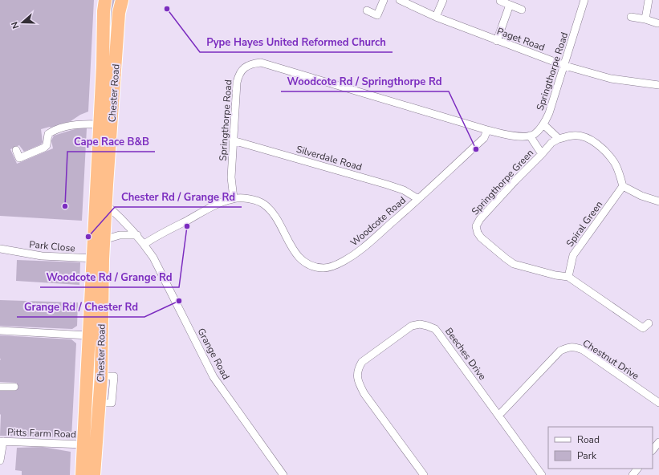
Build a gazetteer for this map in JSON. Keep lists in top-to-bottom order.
{
  "streets": {
    "highway": ["Chester Road"],
    "street": [
      "Paget Road",
      "Springthorpe Road",
      "Silverdale Road",
      "Springthorpe Green",
      "Woodcote Road",
      "Spiral Green",
      "Park Close",
      "Grange Road",
      "Beeches Drive",
      "Chestnut Drive",
      "Pitts Farm Road"
    ]
  },
  "crossings": [
    ["Paget Road", "Springthorpe Road"],
    ["Springthorpe Road", "Silverdale Road"],
    ["Springthorpe Road", "Springthorpe Green"],
    ["Springthorpe Road", "Woodcote Road"],
    ["Chester Road", "Park Close"],
    ["Chester Road", "Grange Road"],
    ["Chester Road", "Pitts Farm Road"],
    ["Silverdale Road", "Woodcote Road"],
    ["Springthorpe Green", "Spiral Green"],
    ["Woodcote Road", "Grange Road"],
    ["Beeches Drive", "Chestnut Drive"]
  ],
  "places": [
    "Pype Hayes United Reformed Church",
    "Woodcote Rd / Springthorpe Rd",
    "Cape Race B&B",
    "Woodcote Rd / Grange Rd",
    "Chester Rd / Grange Rd",
    "Grange Rd / Chester Rd"
  ],
  "legend": ["Road", "Park"],
  "north": "left"
}
